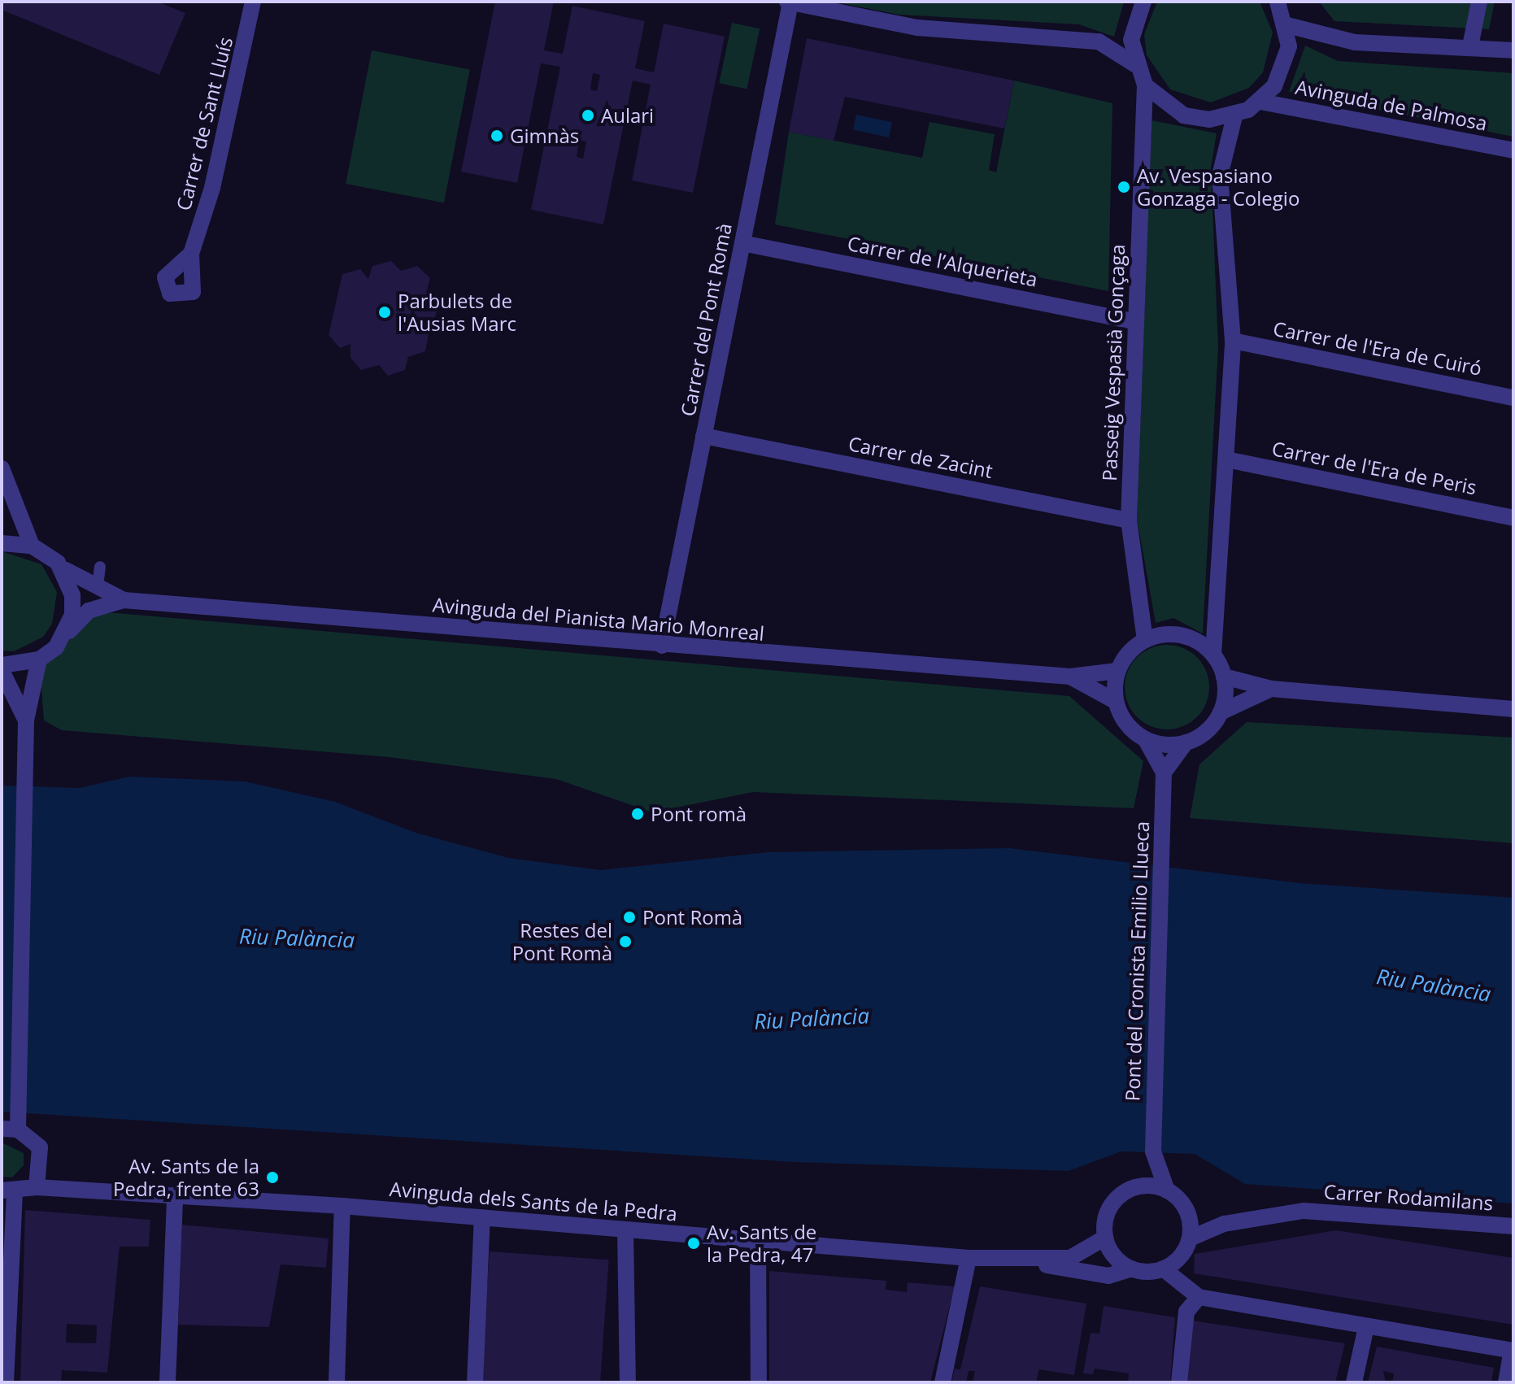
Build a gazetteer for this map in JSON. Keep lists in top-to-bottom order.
{
  "streets": {
    "street": [
      "Avinguda de Palmosa",
      "Carrer de Sant Lluís",
      "Carrer de l’Alquerieta",
      "Carrer del Pont Romà",
      "Carrer de l'Era de Cuiró",
      "Passeig Vespasià Gonçaga",
      "Carrer de Zacint",
      "Carrer de l'Era de Peris",
      "Avinguda del Pianista Mario Monreal",
      "Pont del Cronista Emilio Llueca",
      "Carrer Rodamilans",
      "Avinguda dels Sants de la Pedra"
    ]
  },
  "crossings": [
    ["Carrer de l’Alquerieta", "Carrer del Pont Romà"],
    ["Carrer de l’Alquerieta", "Passeig Vespasià Gonçaga"],
    ["Carrer del Pont Romà", "Carrer de Zacint"],
    ["Carrer del Pont Romà", "Avinguda del Pianista Mario Monreal"],
    ["Passeig Vespasià Gonçaga", "Carrer de Zacint"],
    ["Passeig Vespasià Gonçaga", "Avinguda del Pianista Mario Monreal"],
    ["Pont del Cronista Emilio Llueca", "Carrer Rodamilans"]
  ],
  "water": ["Riu Palància"],
  "places": [
    "Aulari",
    "Gimnàs",
    "Av. Vespasiano Gonzaga - Colegio",
    "Parbulets de l'Ausias Marc",
    "Pont romà",
    "Pont Romà",
    "Restes del Pont Romà",
    "Av. Sants de la Pedra, frente 63",
    "Av. Sants de la Pedra, 47"
  ]
}
